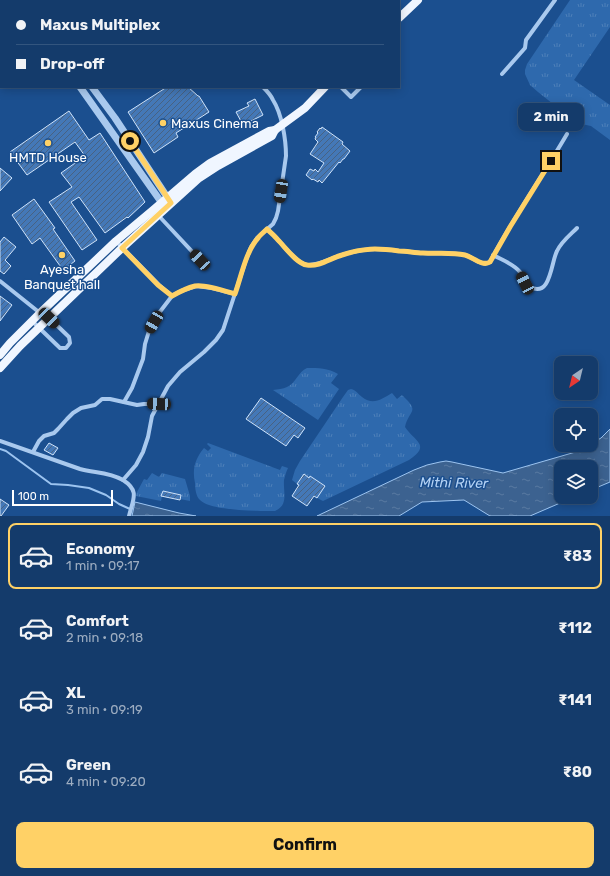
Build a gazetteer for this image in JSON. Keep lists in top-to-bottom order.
{
  "water": ["Mithi River"],
  "places": ["Maxus Cinema", "HMTD House", "Ayesha Banquet hall"],
  "scale_bar": "100 m",
  "north": "bottom left",
  "page": {
    "banner": ["Maxus Multiplex", "Drop-off"],
    "bubble": "2 min",
    "scale": "100 m",
    "list": [
      {
        "name": "Economy",
        "note": "1 min · 09:17",
        "value": "₹83"
      },
      {
        "name": "Comfort",
        "note": "2 min · 09:18",
        "value": "₹112"
      },
      {
        "name": "XL",
        "note": "3 min · 09:19",
        "value": "₹141"
      },
      {
        "name": "Green",
        "note": "4 min · 09:20",
        "value": "₹80"
      }
    ],
    "buttons": "Confirm"
  }
}
